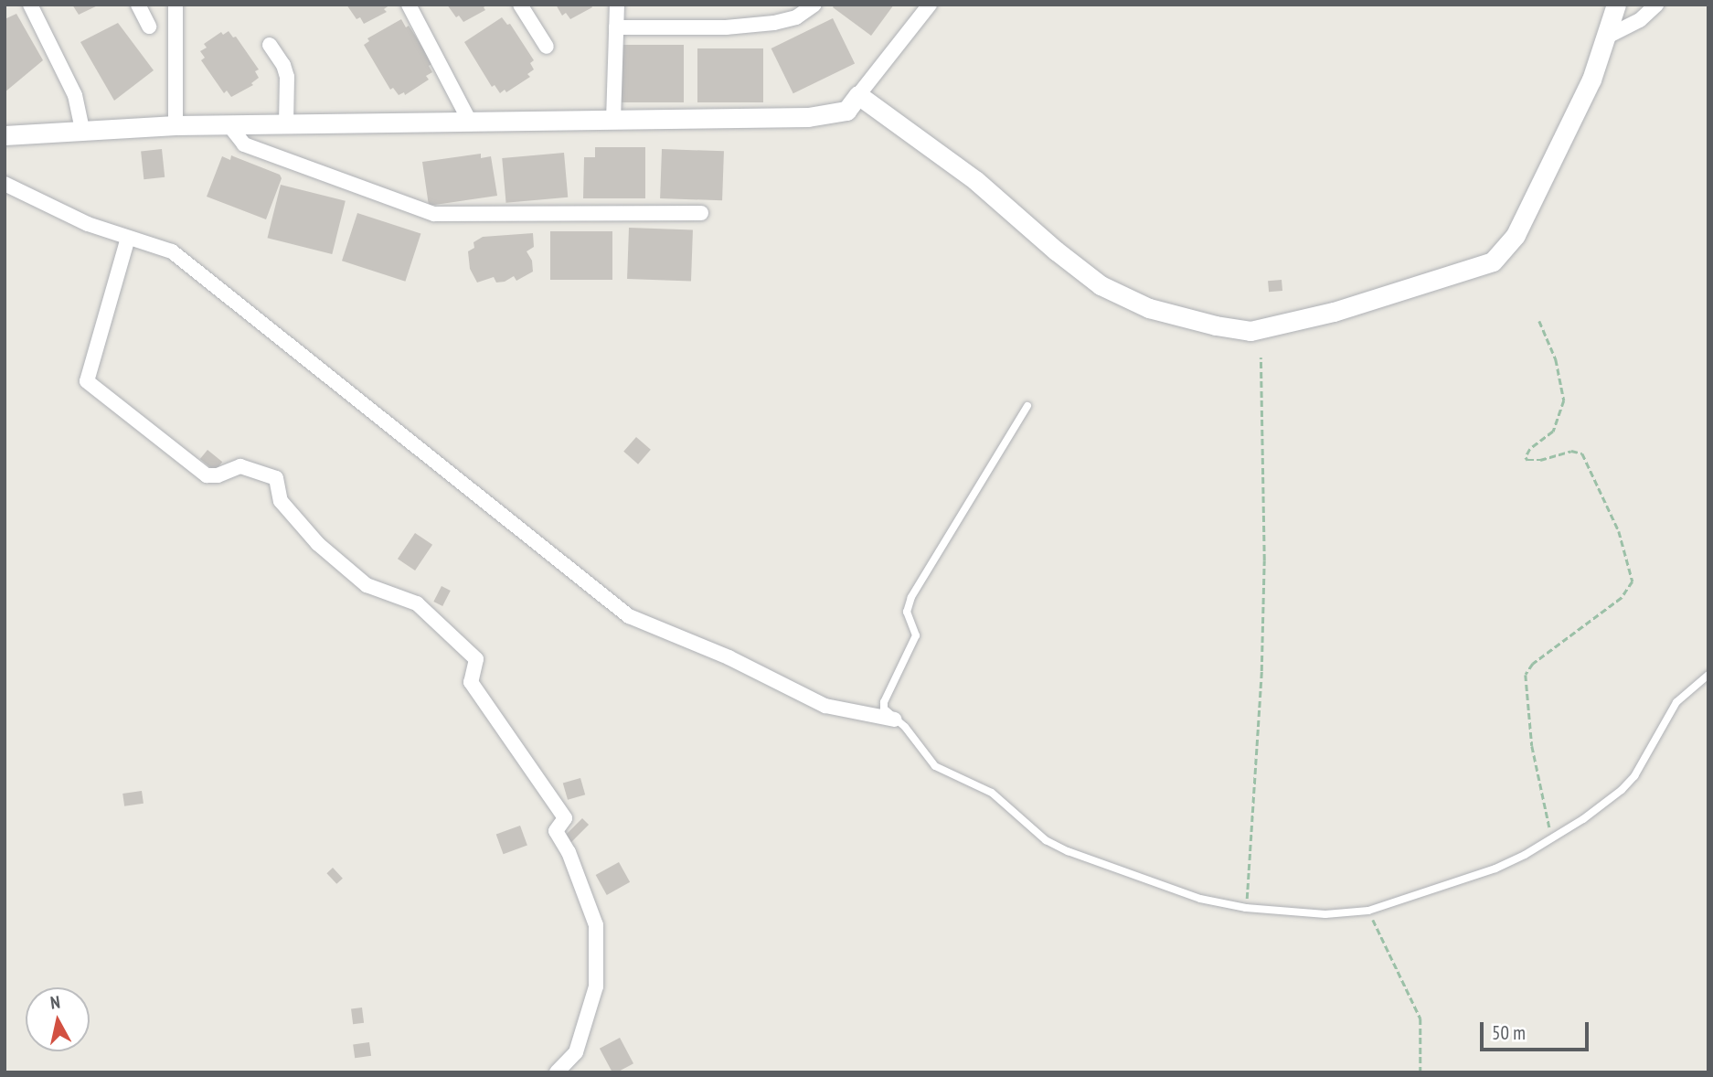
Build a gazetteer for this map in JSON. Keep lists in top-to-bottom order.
{
  "scale_bar": "50 m",
  "north": "top"
}
